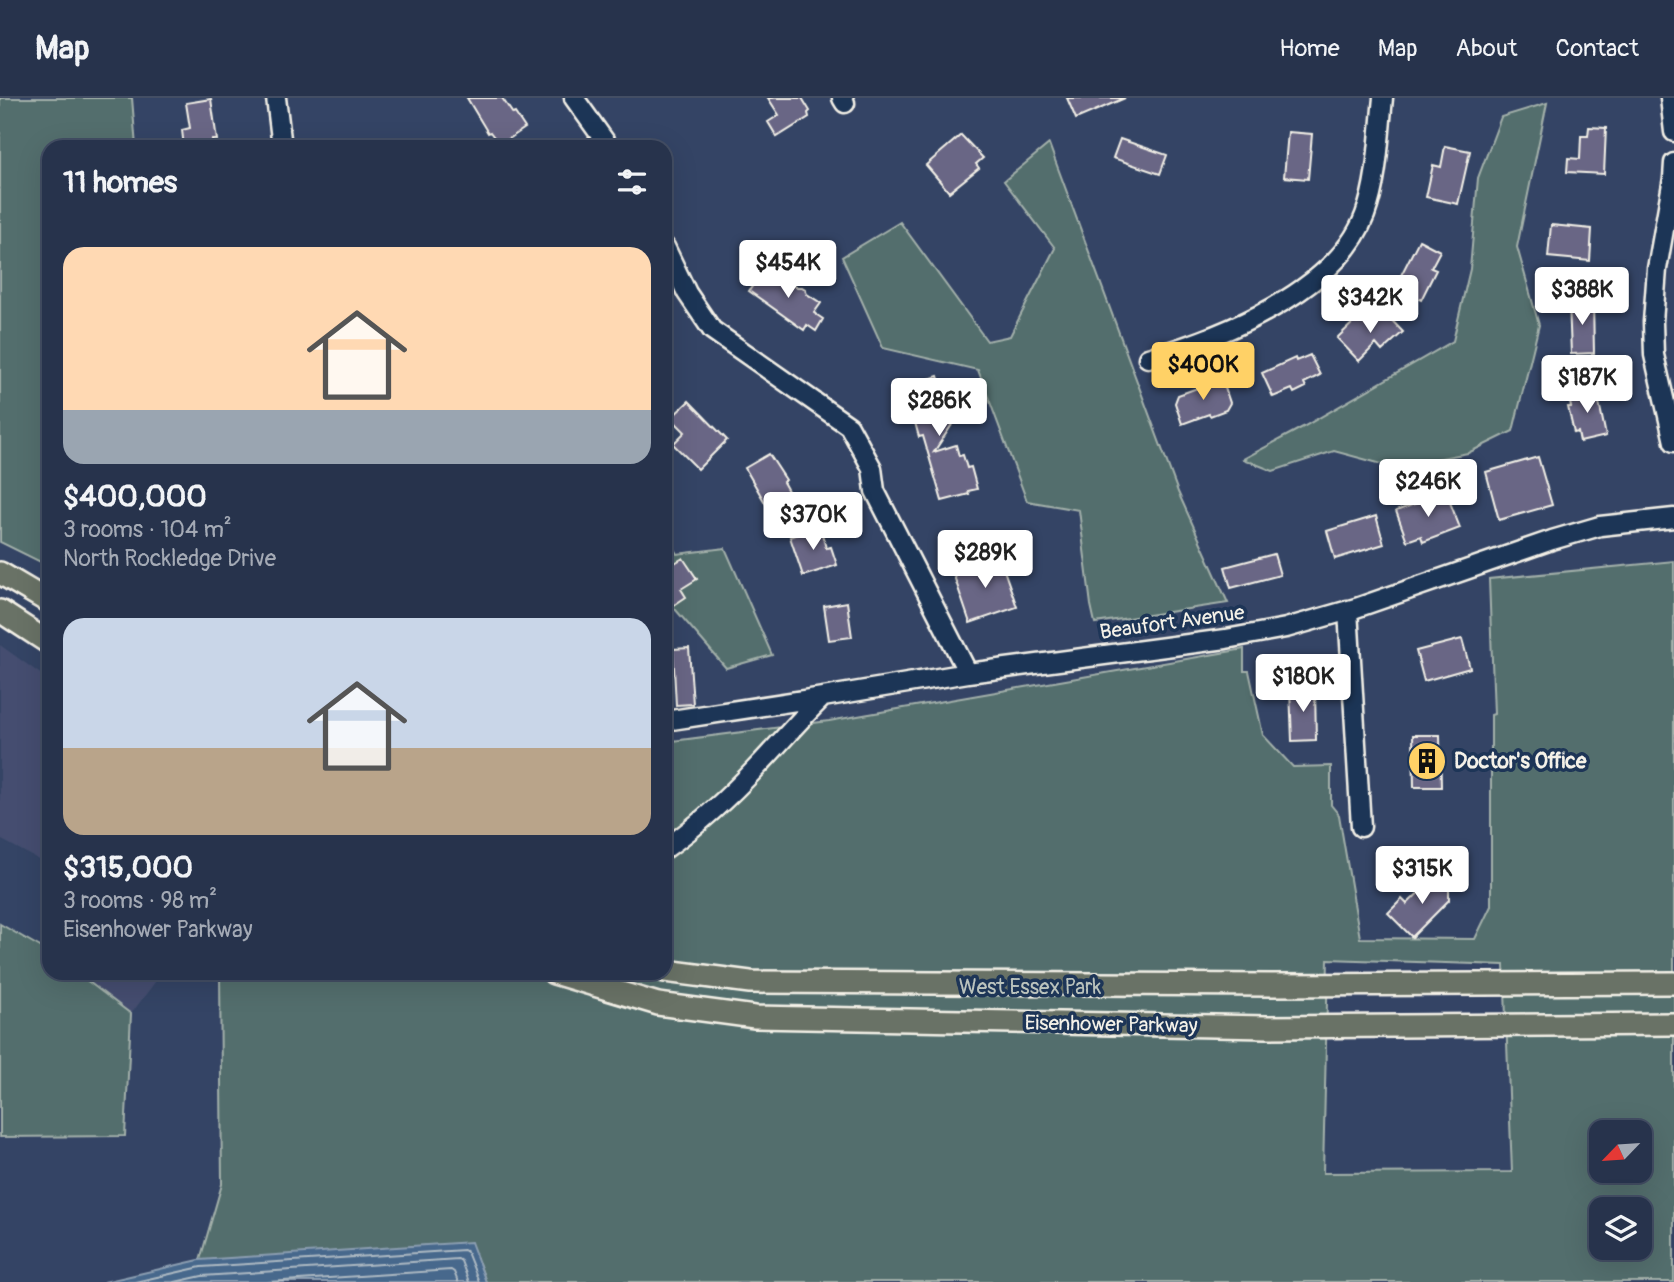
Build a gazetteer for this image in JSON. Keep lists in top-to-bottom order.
{
  "streets": {
    "main road": ["Eisenhower Parkway"],
    "street": ["Beaufort Avenue"]
  },
  "parks": ["West Essex Park"],
  "places": {
    "building": ["Doctor's Office"]
  },
  "north": "bottom left",
  "page": {
    "header": "Map",
    "nav": [
      "Home",
      "Map",
      "About",
      "Contact"
    ],
    "heading": "11 homes",
    "list": [
      {
        "name": "$400,000",
        "note": "3 rooms · 104 m² · North Rockledge Drive"
      },
      {
        "name": "$315,000",
        "note": "3 rooms · 98 m² · Eisenhower Parkway"
      }
    ],
    "price": [
      "$454K",
      "$388K",
      "$342K",
      "$400K",
      "$187K",
      "$286K",
      "$246K",
      "$370K",
      "$289K",
      "$180K",
      "$315K"
    ]
  }
}
